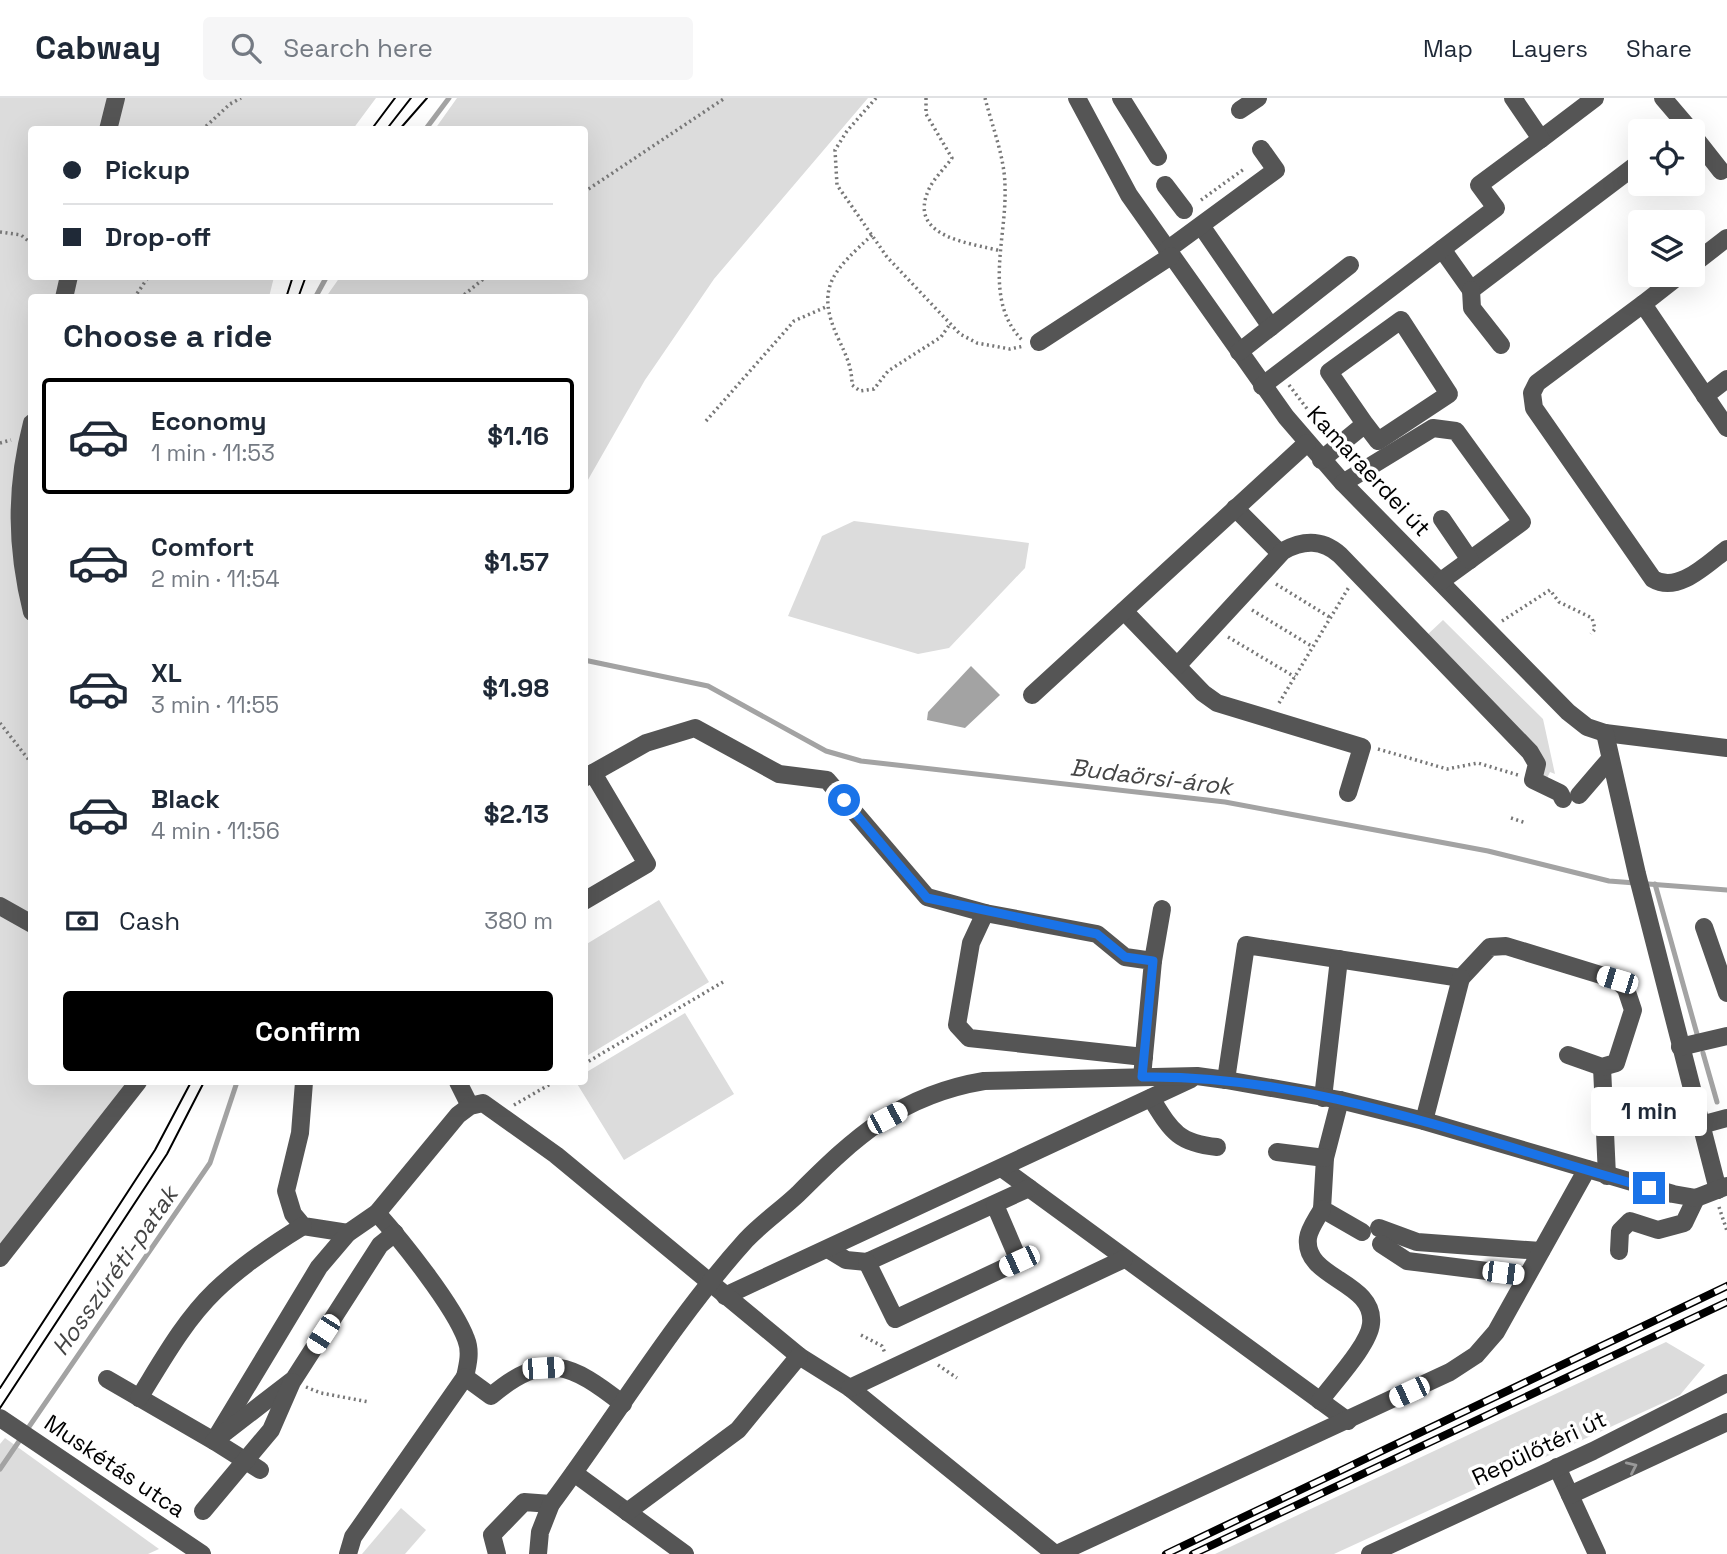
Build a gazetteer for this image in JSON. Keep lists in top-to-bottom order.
{
  "streets": {
    "street": ["Kamaraerdei út", "Repülőtéri út", "Muskétás utca"]
  },
  "water": ["Budaörsi-árok", "Hosszúréti-patak"],
  "page": {
    "header": "Cabway",
    "search": "Search here",
    "nav": ["Map", "Layers", "Share"],
    "banner": ["Pickup", "Drop-off"],
    "heading": "Choose a ride",
    "list": [
      {
        "name": "Economy",
        "note": "1 min · 11:53",
        "value": "$1.16"
      },
      {
        "name": "Comfort",
        "note": "2 min · 11:54",
        "value": "$1.57"
      },
      {
        "name": "XL",
        "note": "3 min · 11:55",
        "value": "$1.98"
      },
      {
        "name": "Black",
        "note": "4 min · 11:56",
        "value": "$2.13"
      }
    ],
    "pay": ["Cash", "380 m"],
    "buttons": "Confirm",
    "bubble": "1 min"
  }
}
